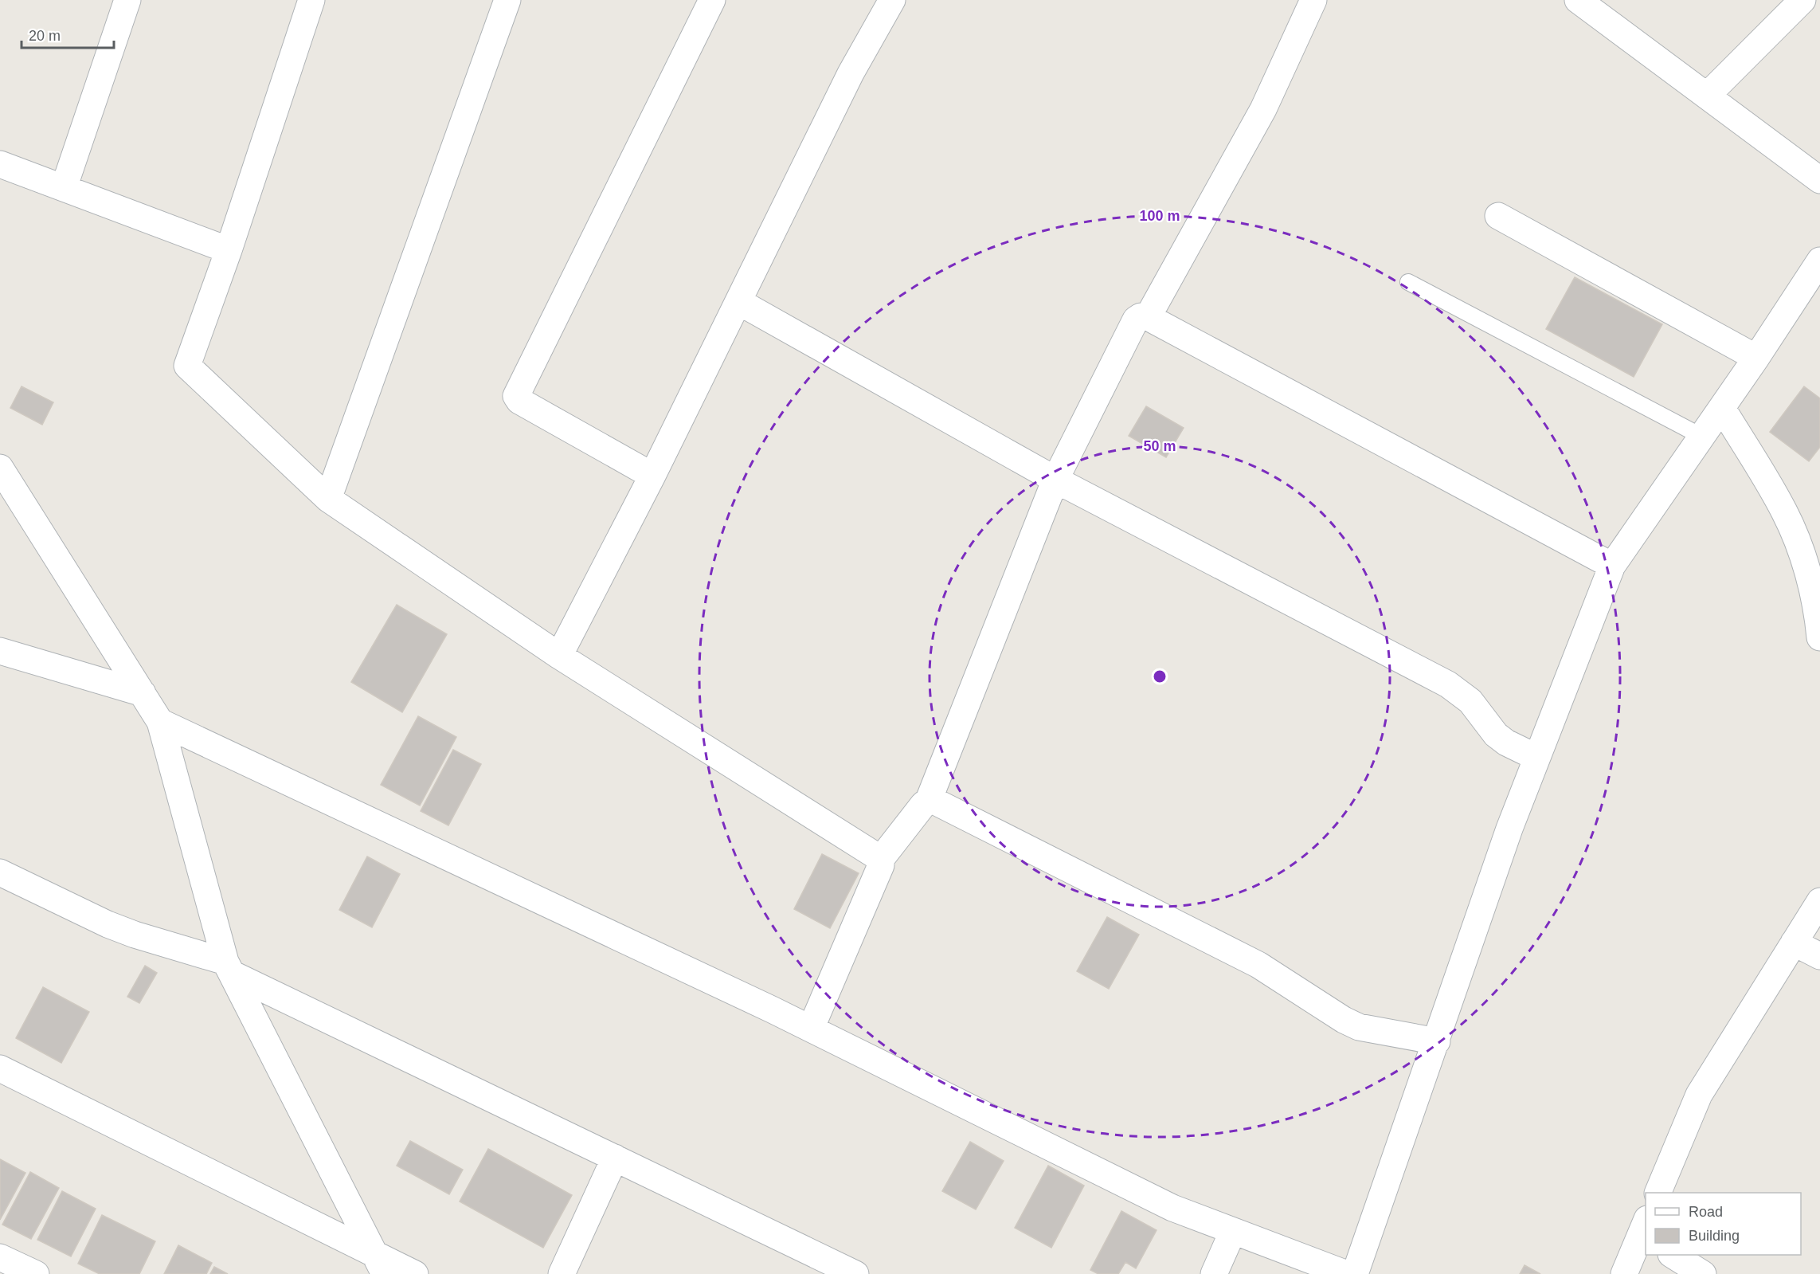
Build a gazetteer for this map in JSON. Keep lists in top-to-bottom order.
{
  "legend": ["Road", "Building"],
  "scale_bar": "20 m",
  "rings": ["100 m", "50 m"]
}
